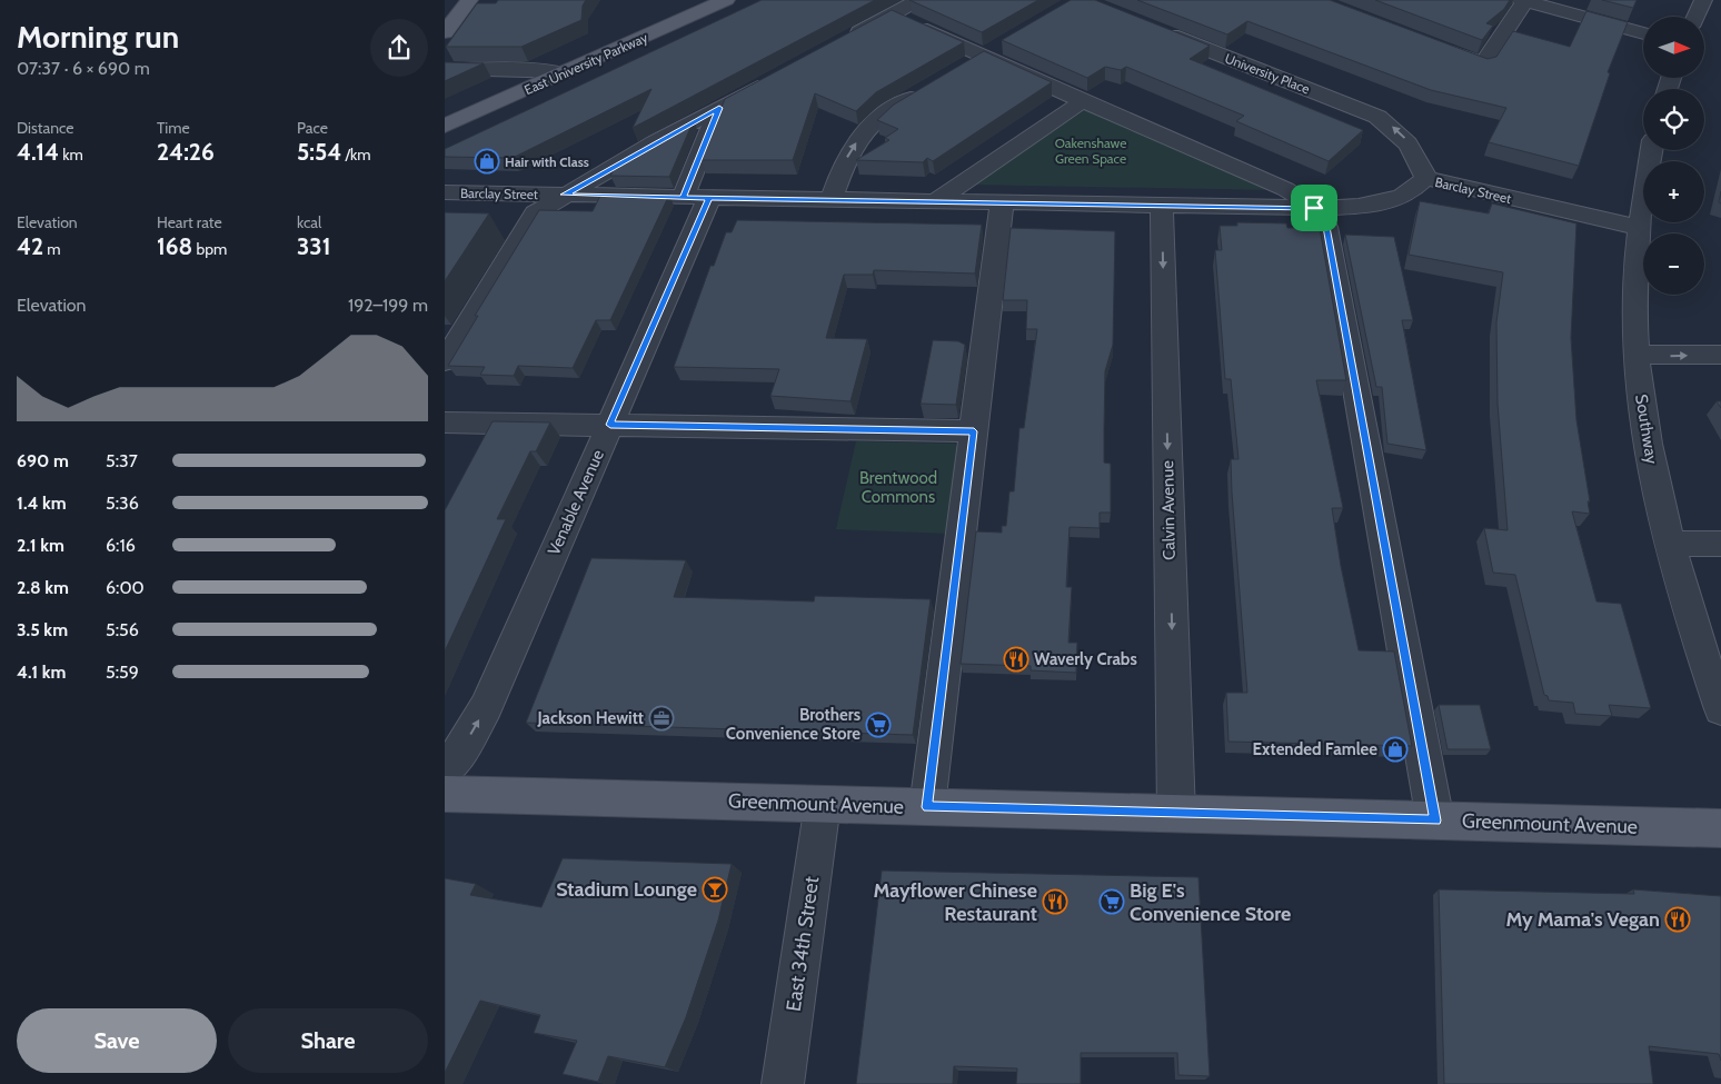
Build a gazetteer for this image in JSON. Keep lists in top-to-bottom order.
{
  "streets": {
    "main road": ["East University Parkway", "Greenmount Avenue"],
    "street": [
      "University Place",
      "Barclay Street",
      "Southway",
      "Venable Avenue",
      "Calvin Avenue",
      "East 34th Street"
    ]
  },
  "crossings": [
    ["University Place", "Barclay Street"],
    ["Barclay Street", "Southway"],
    ["Barclay Street", "Venable Avenue"],
    ["Barclay Street", "Calvin Avenue"],
    ["Calvin Avenue", "Greenmount Avenue"],
    ["Greenmount Avenue", "East 34th Street"]
  ],
  "one_way": ["Venable Avenue"],
  "parks": ["Oakenshawe Green Space", "Brentwood Commons"],
  "places": {
    "shop": ["Hair with Class", "Extended Famlee"],
    "restaurant": ["Waverly Crabs", "Mayflower Chinese Restaurant", "My Mama's Vegan"],
    "office": ["Jackson Hewitt"],
    "supermarket": ["Brothers Convenience Store", "Big E's Convenience Store"],
    "bar": ["Stadium Lounge"]
  },
  "north": "right",
  "page": {
    "heading": ["Morning run", "07:37 · 6 × 690 m"],
    "map_buttons": ["+", "−"],
    "stats": [
      ["Distance", "4.14 km"],
      ["Time", "24:26"],
      ["Pace", "5:54 /km"],
      ["Elevation", "42 m"],
      ["Heart rate", "168 bpm"],
      ["kcal", "331"]
    ],
    "chart": ["Elevation", "192–199 m"],
    "list": [
      {
        "name": "690 m",
        "note": "5:37"
      },
      {
        "name": "1.4 km",
        "note": "5:36"
      },
      {
        "name": "2.1 km",
        "note": "6:16"
      },
      {
        "name": "2.8 km",
        "note": "6:00"
      },
      {
        "name": "3.5 km",
        "note": "5:56"
      },
      {
        "name": "4.1 km",
        "note": "5:59"
      }
    ],
    "buttons": ["Save", "Share"]
  }
}
